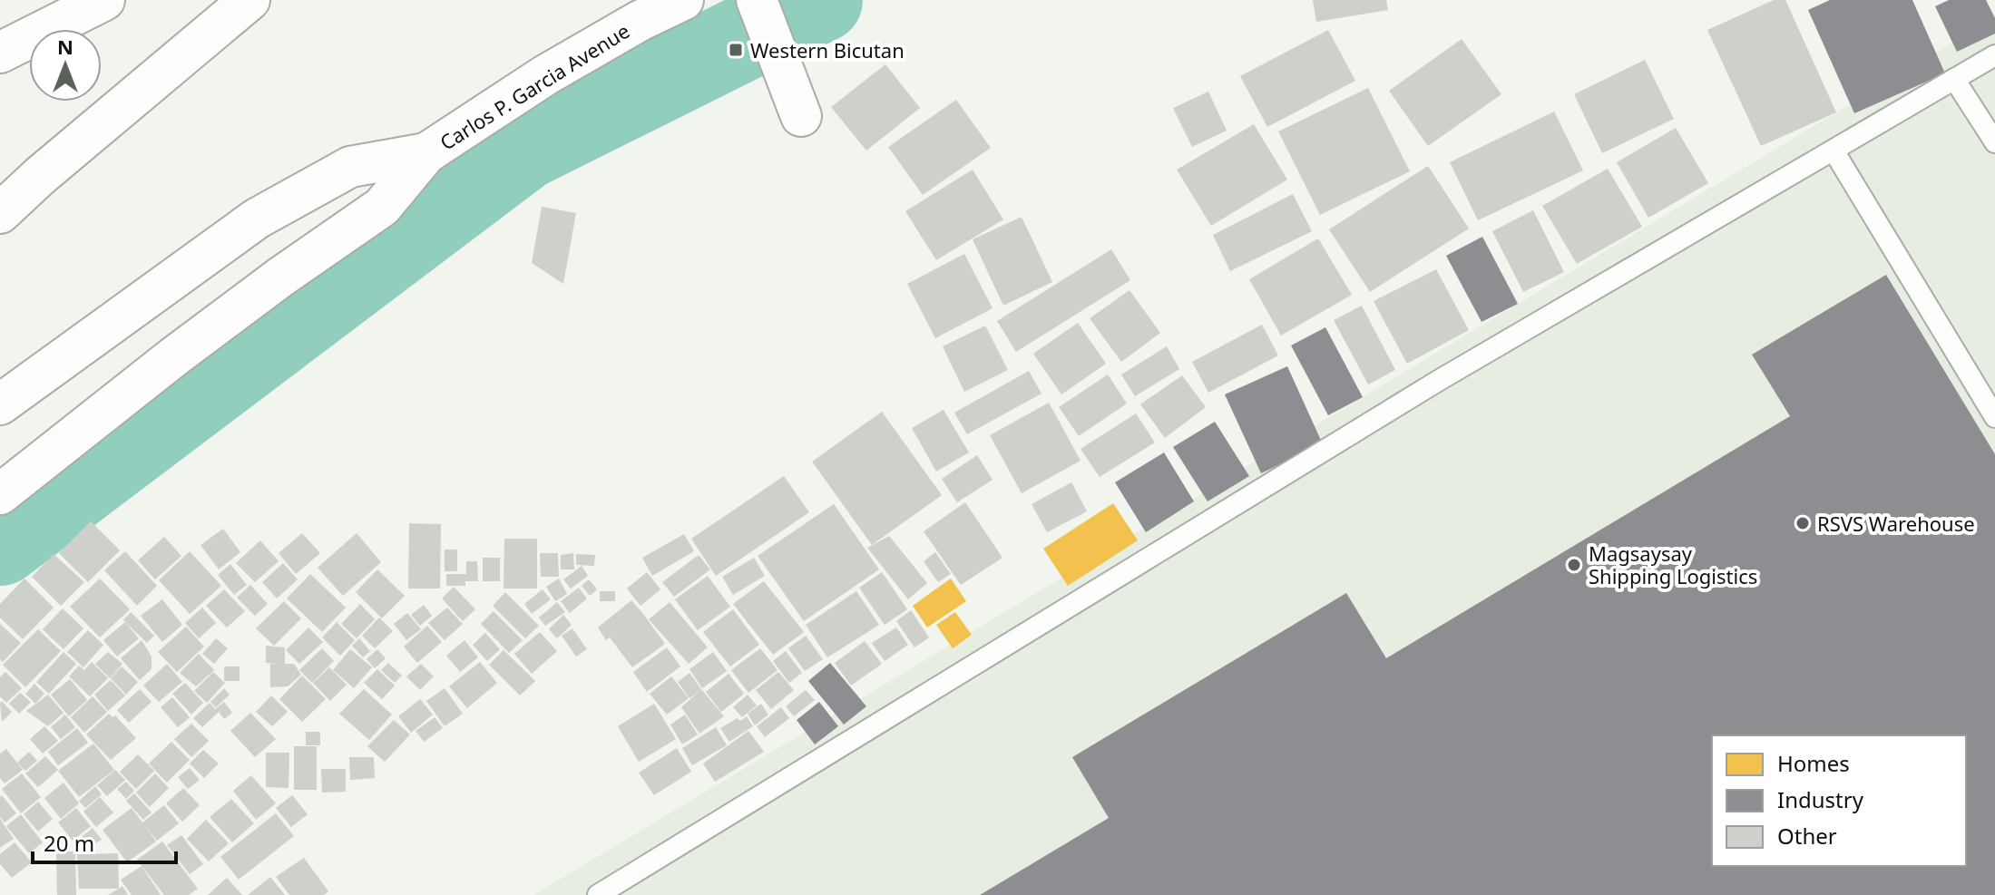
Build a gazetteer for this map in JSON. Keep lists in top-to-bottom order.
{
  "streets": {
    "main road": ["Carlos P. Garcia Avenue"]
  },
  "places": {
    "transit": ["Western Bicutan"],
    "other": ["RSVS Warehouse", "Magsaysay Shipping Logistics"]
  },
  "legend": ["Homes", "Industry", "Other"],
  "scale_bar": "20 m",
  "north": "top"
}
